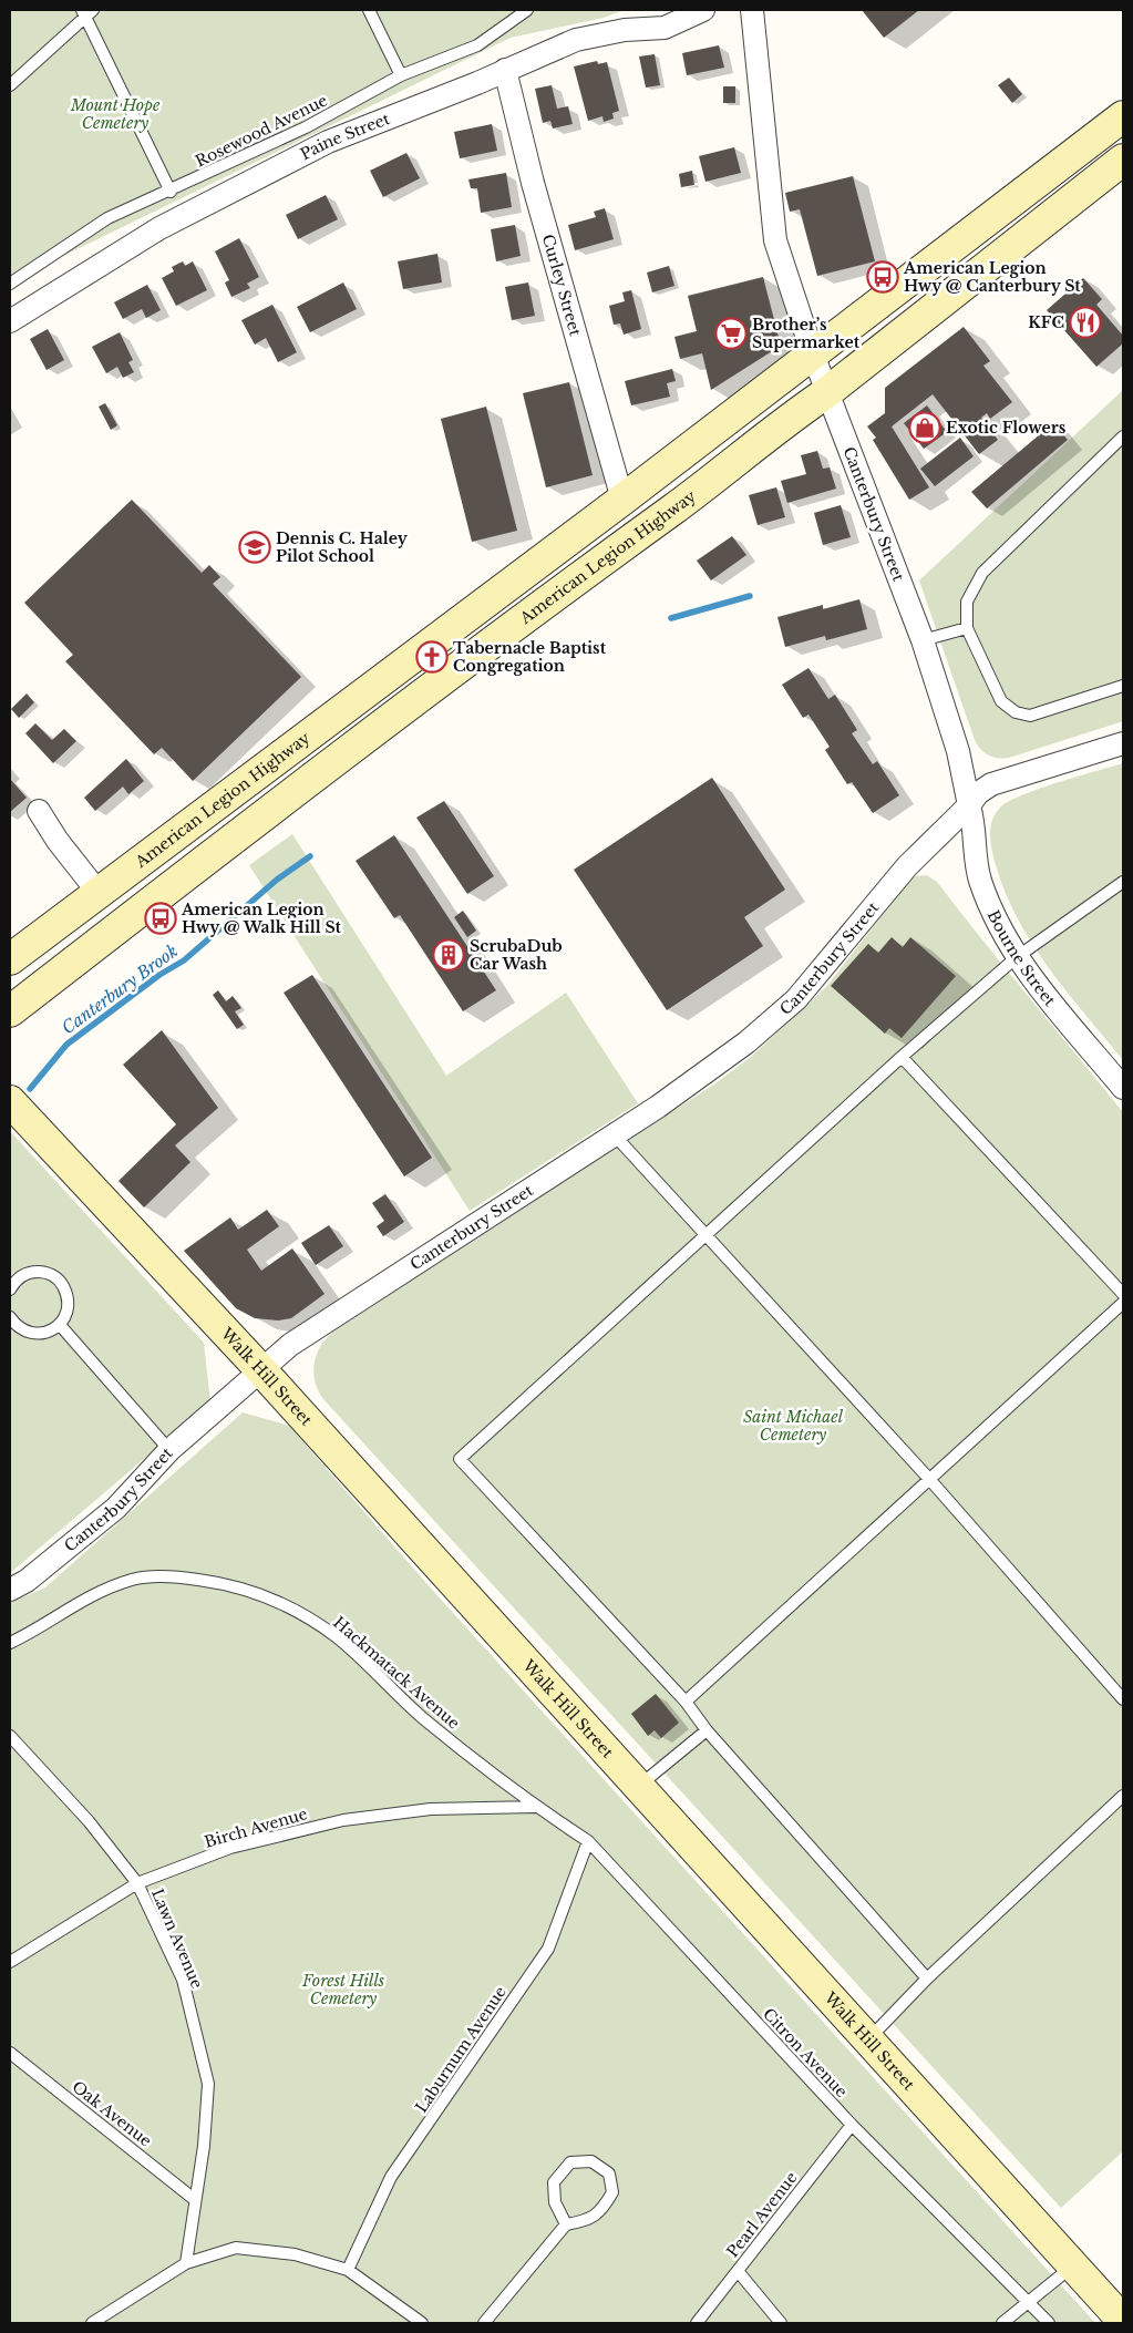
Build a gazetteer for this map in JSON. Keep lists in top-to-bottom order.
{
  "streets": {
    "main road": ["American Legion Highway", "Walk Hill Street"],
    "street": [
      "Paine Street",
      "Curley Street",
      "Canterbury Street",
      "Bourne Street"
    ],
    "lane": [
      "Rosewood Avenue",
      "Hackmatack Avenue",
      "Birch Avenue",
      "Lawn Avenue",
      "Laburnum Avenue",
      "Citron Avenue",
      "Oak Avenue",
      "Pearl Avenue"
    ]
  },
  "crossings": [
    ["Paine Street", "Curley Street"],
    ["Curley Street", "American Legion Highway"],
    ["Canterbury Street", "American Legion Highway"],
    ["Canterbury Street", "Bourne Street"],
    ["Canterbury Street", "Walk Hill Street"],
    ["Hackmatack Avenue", "Birch Avenue"],
    ["Hackmatack Avenue", "Citron Avenue"],
    ["Birch Avenue", "Lawn Avenue"],
    ["Birch Avenue", "Citron Avenue"],
    ["Lawn Avenue", "Oak Avenue"],
    ["Laburnum Avenue", "Citron Avenue"],
    ["Citron Avenue", "Pearl Avenue"]
  ],
  "water": ["Canterbury Brook"],
  "parks": ["Mount Hope Cemetery", "Saint Michael Cemetery", "Forest Hills Cemetery"],
  "places": {
    "bus stop": ["American Legion Hwy @ Canterbury St", "American Legion Hwy @ Walk Hill St"],
    "restaurant": ["KFC"],
    "supermarket": ["Brother’s Supermarket"],
    "shop": ["Exotic Flowers"],
    "school or university": ["Dennis C. Haley Pilot School"],
    "church": ["Tabernacle Baptist Congregation"],
    "building": ["ScrubaDub Car Wash"]
  }
}
